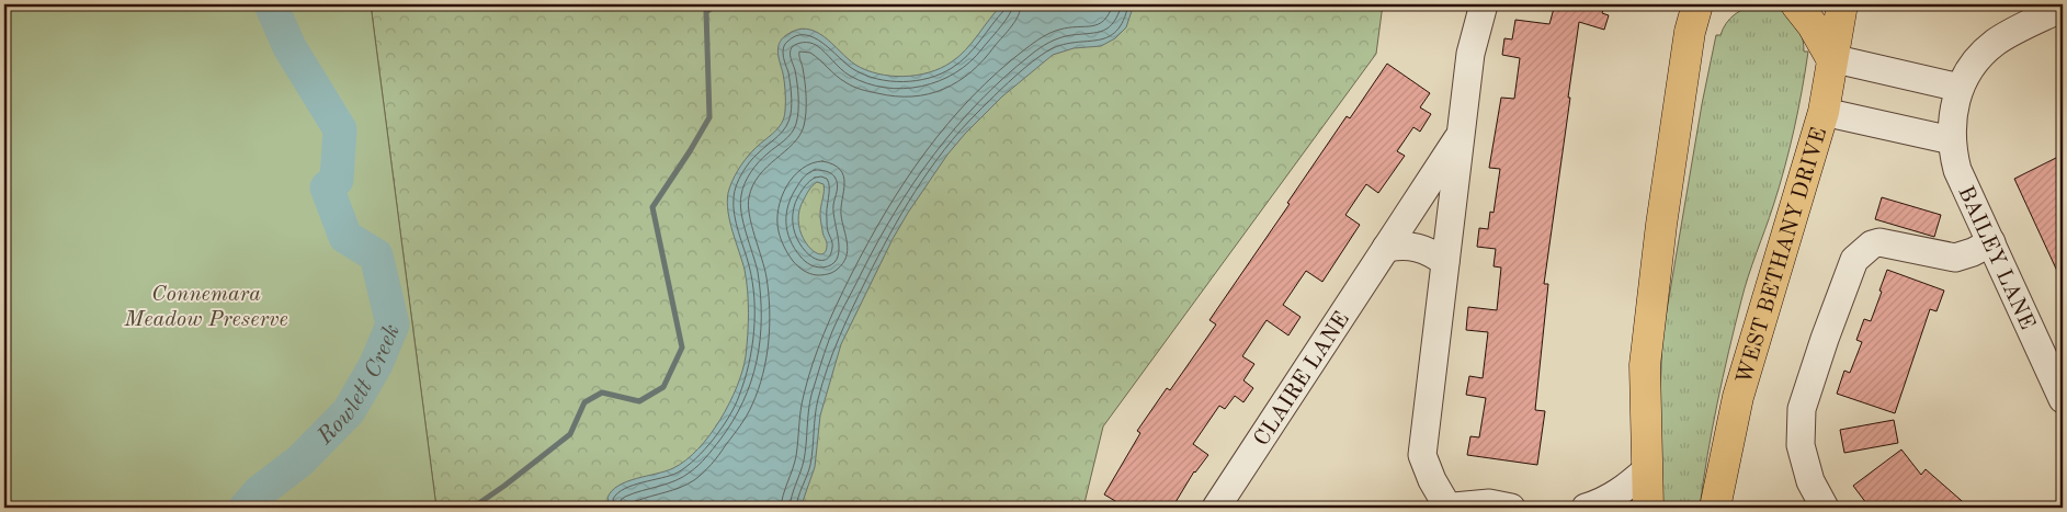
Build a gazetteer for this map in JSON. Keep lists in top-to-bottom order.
{
  "streets": {
    "main road": ["WEST BETHANY DRIVE"],
    "street": ["BAILEY LANE", "CLAIRE LANE"]
  },
  "water": ["Rowlett Creek"],
  "parks": ["Connemara Meadow Preserve"]
}
